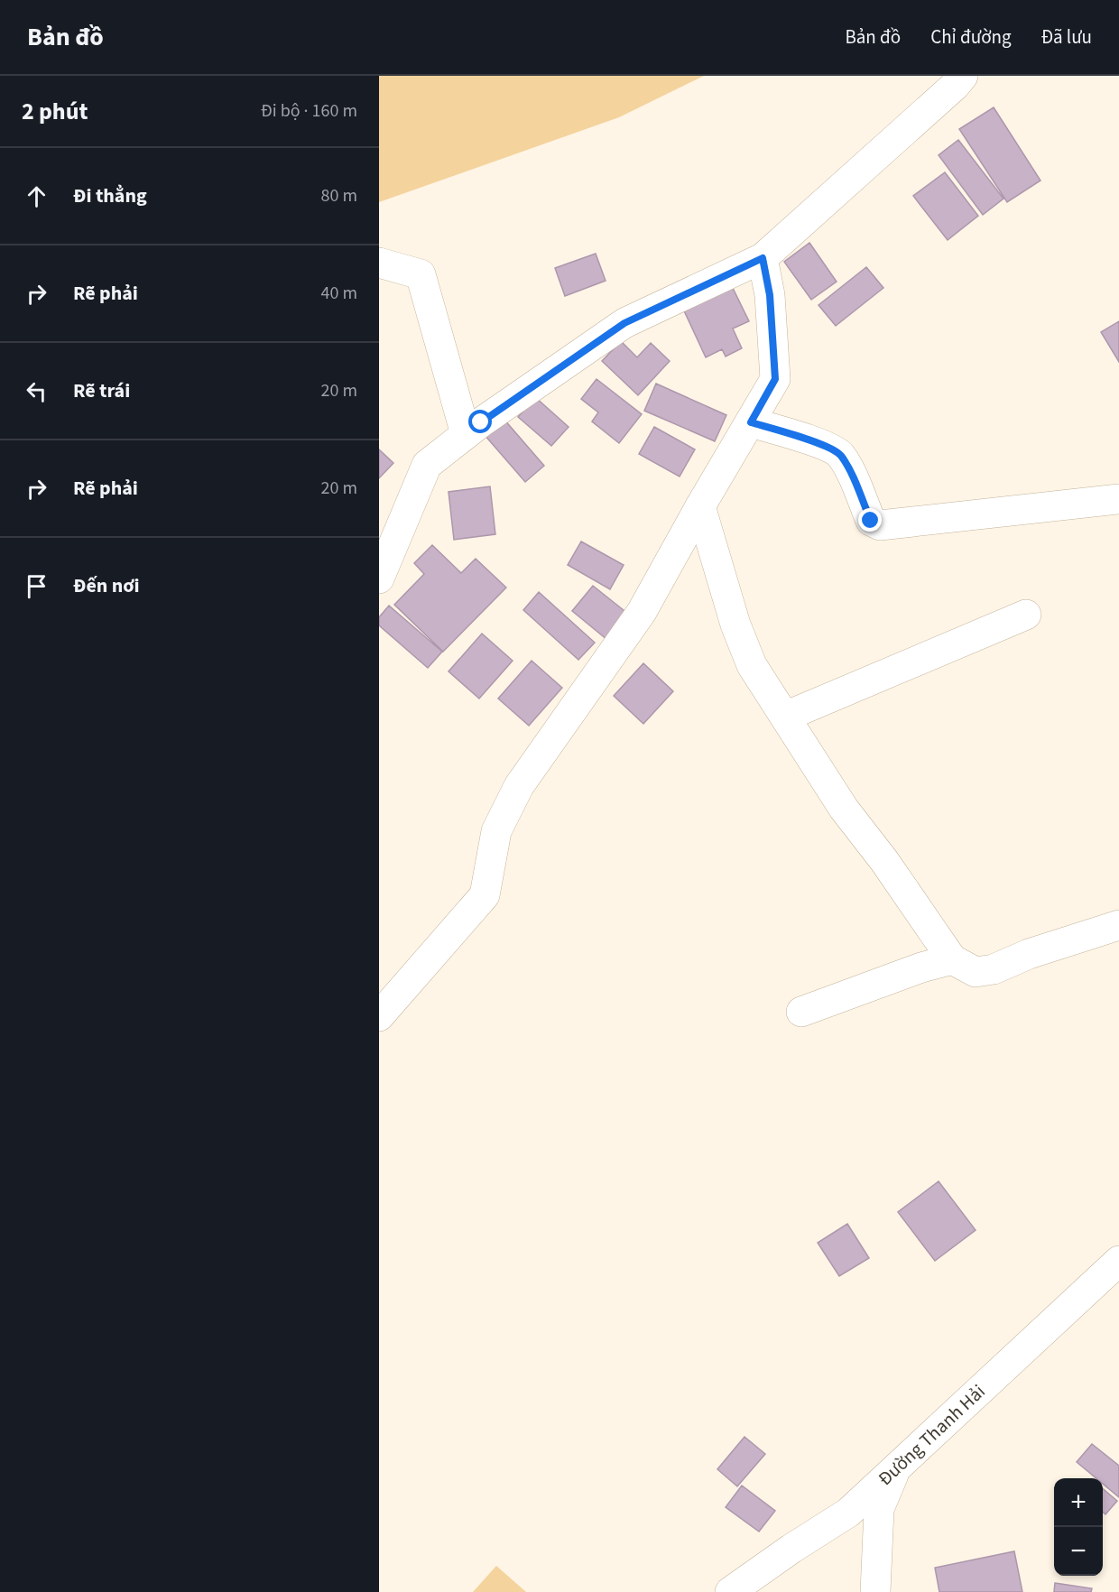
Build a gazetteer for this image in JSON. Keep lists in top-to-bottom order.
{
  "streets": {
    "street": ["Đường Thanh Hải"]
  },
  "page": {
    "header": "Bản đồ",
    "nav": ["Bản đồ", "Chỉ đường", "Đã lưu"],
    "heading": ["2 phút", "Đi bộ · 160 m"],
    "list": [
      ["Đi thẳng", "80 m"],
      ["Rẽ phải", "40 m"],
      ["Rẽ trái", "20 m"],
      ["Rẽ phải", "20 m"],
      "Đến nơi"
    ],
    "map_buttons": ["+", "−"]
  }
}
